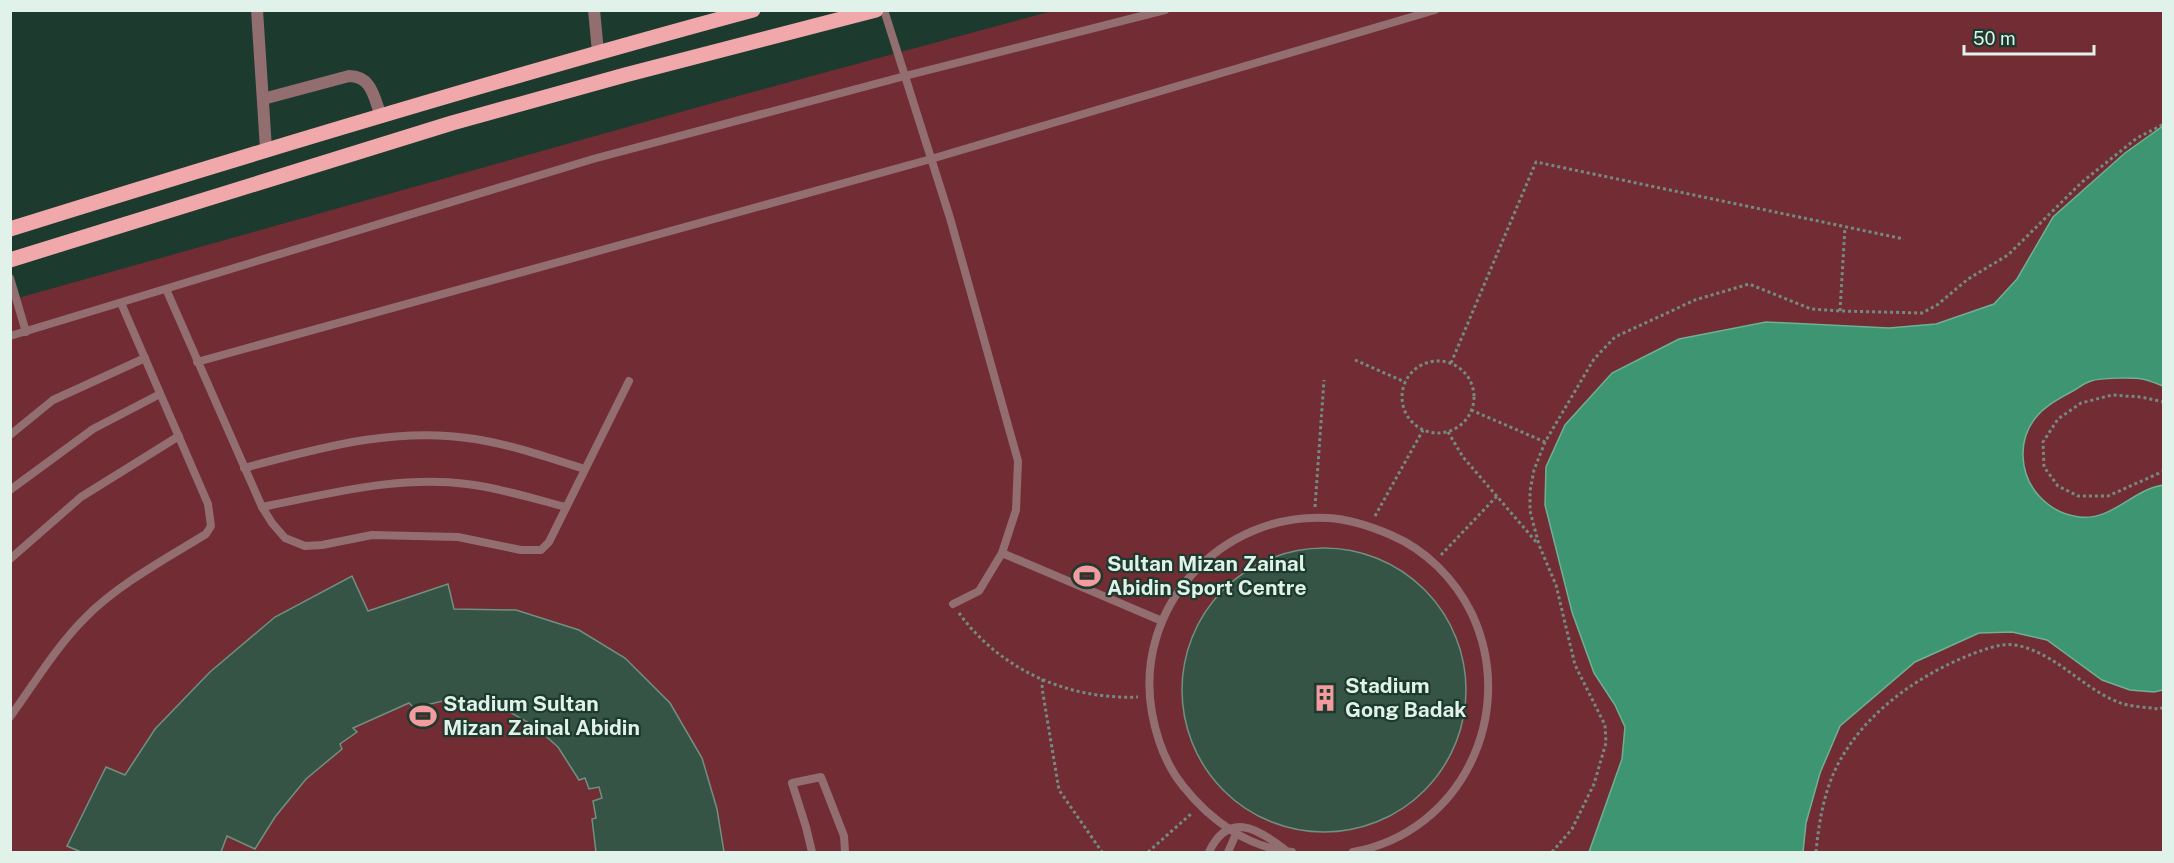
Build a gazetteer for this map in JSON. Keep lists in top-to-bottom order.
{
  "places": {
    "sports": ["Sultan Mizan Zainal Abidin Sport Centre", "Stadium Sultan Mizan Zainal Abidin"],
    "building": ["Stadium Gong Badak"]
  },
  "scale_bar": "50 m"
}
